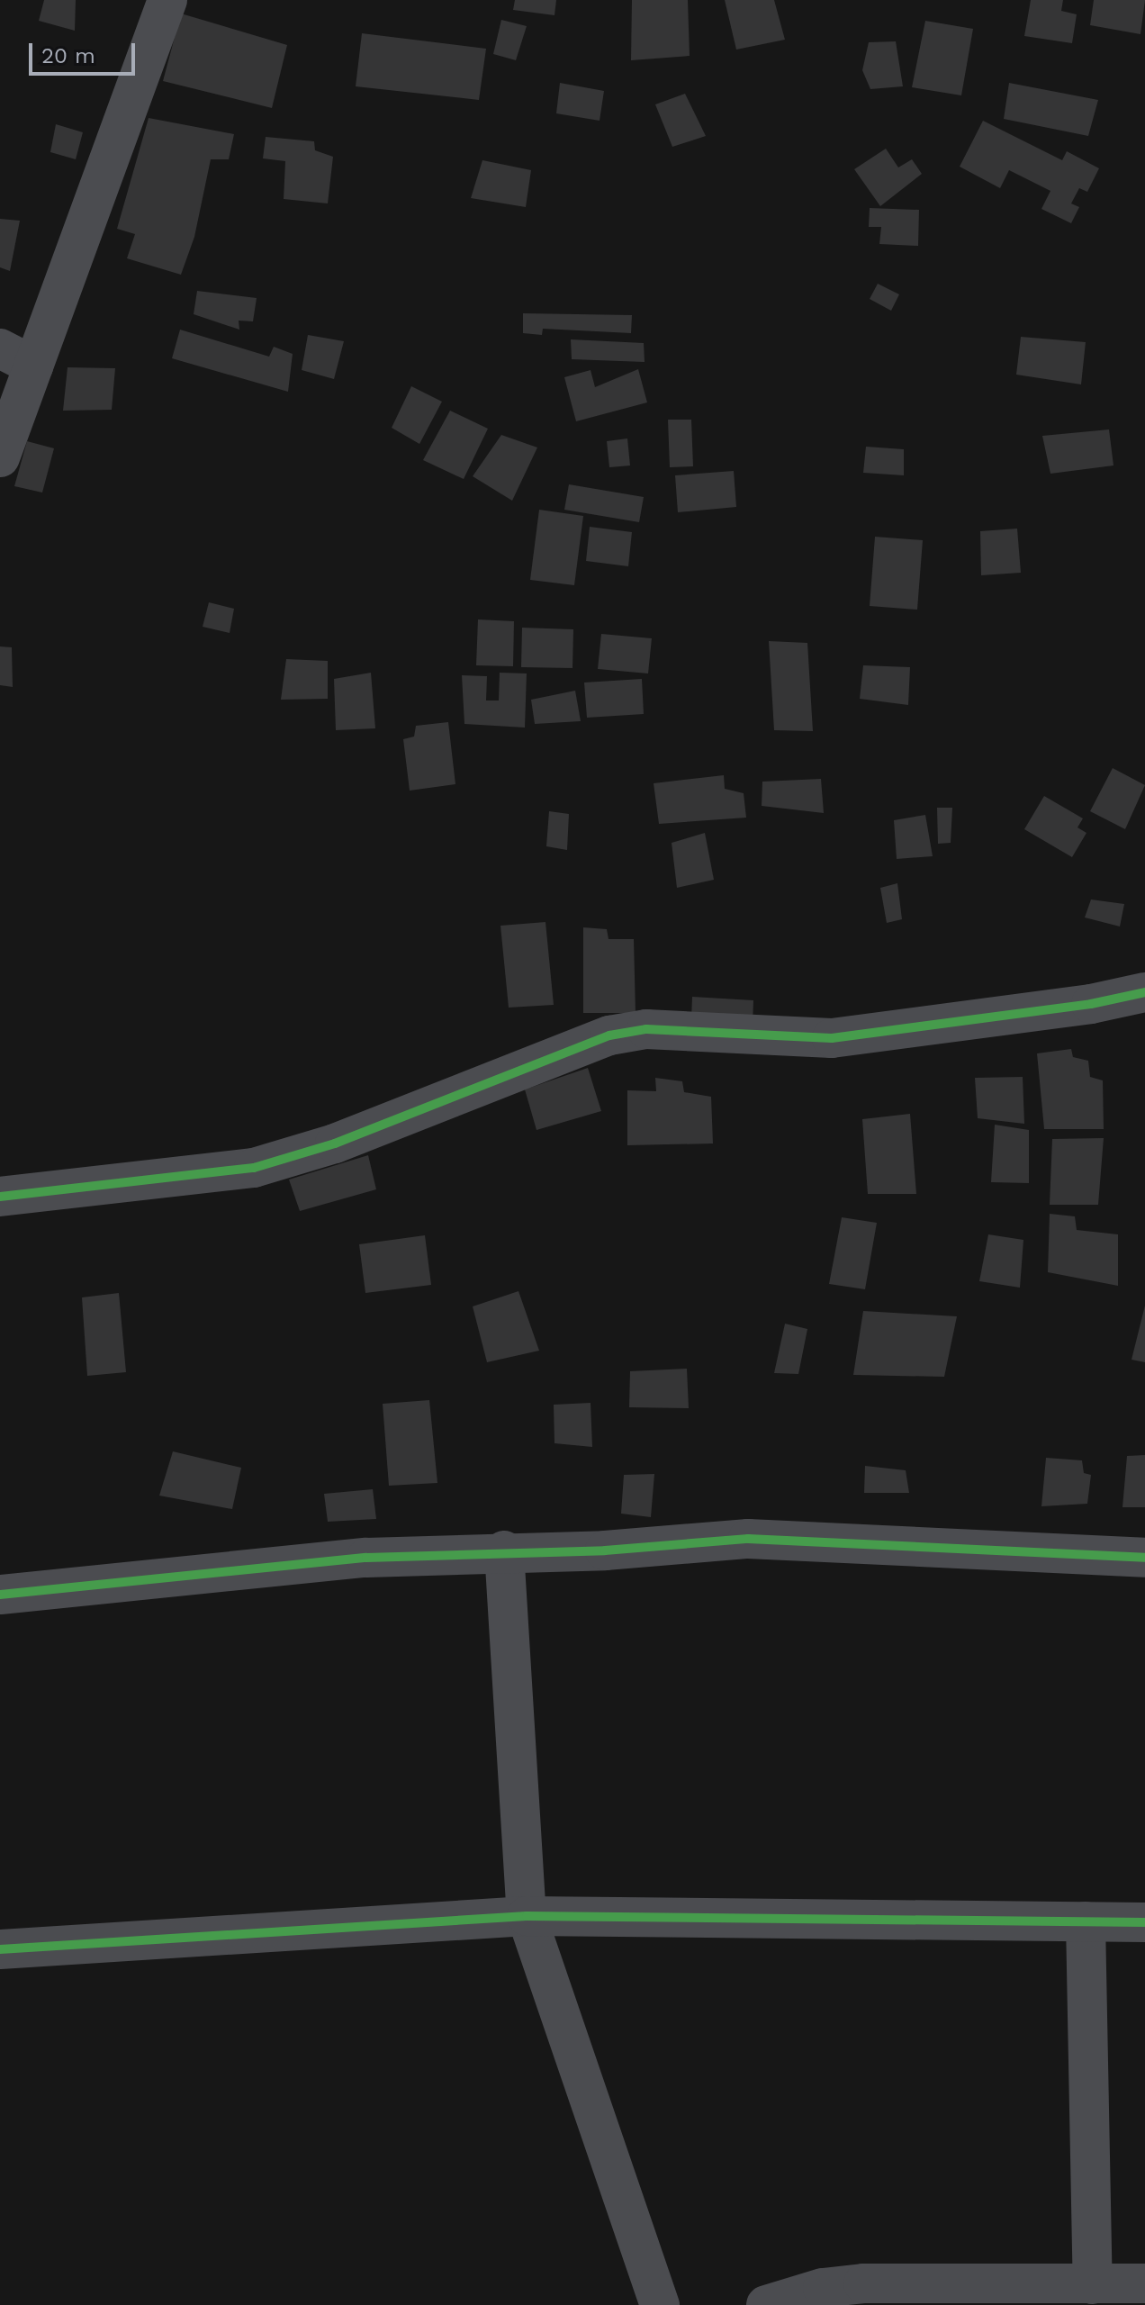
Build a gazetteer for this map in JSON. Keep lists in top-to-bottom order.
{
  "scale_bar": "20 m"
}
